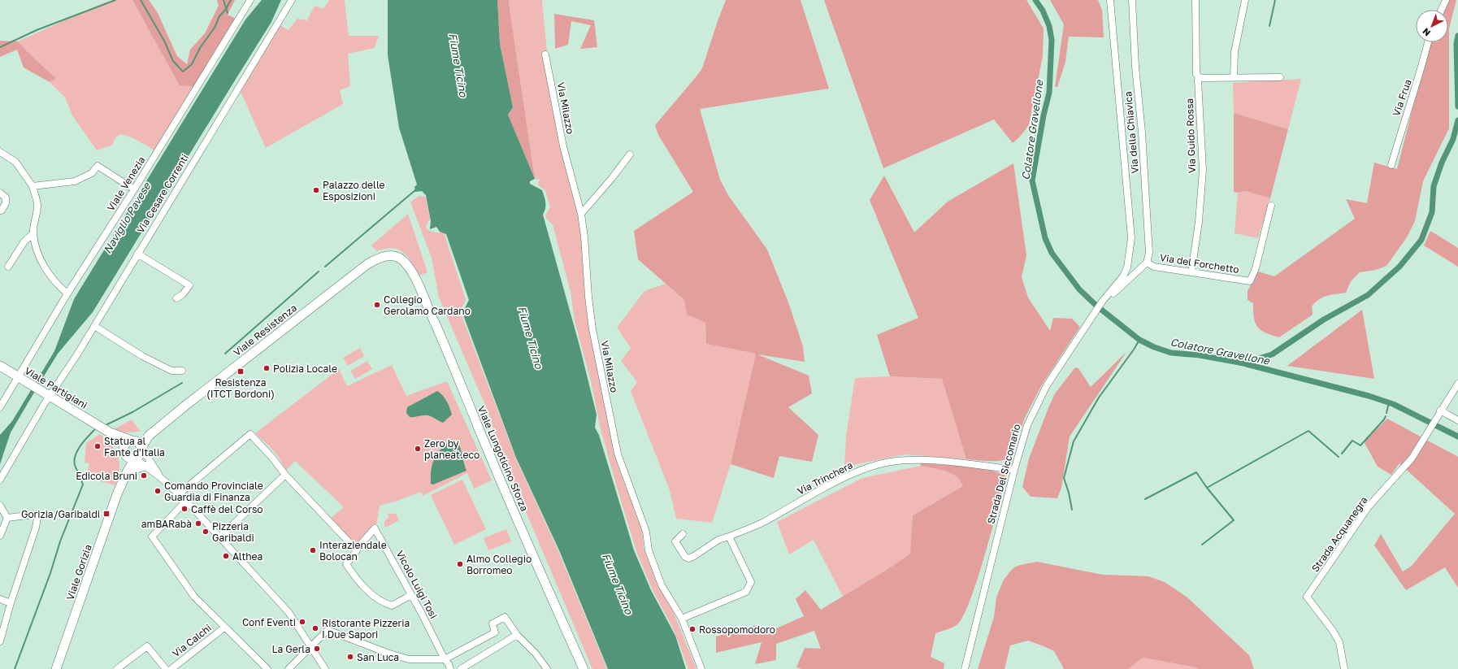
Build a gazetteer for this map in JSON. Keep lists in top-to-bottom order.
{
  "streets": {
    "main road": [
      "Viale Resistenza",
      "Viale Partigiani",
      "Viale Lungoticino Sforza",
      "Viale Gorizia"
    ],
    "street": [
      "Via Frua",
      "Via Milazzo",
      "Via della Chiavica",
      "Via Guido Rossa",
      "Viale Venezia",
      "Via Cesare Correnti",
      "Via del Forchetto",
      "Strada Del Siccomario",
      "Via Trinchera",
      "Strada Acquanegra",
      "Vicolo Luigi Tosi",
      "Via Calchi"
    ]
  },
  "crossings": [
    ["Via della Chiavica", "Via del Forchetto"],
    ["Via Guido Rossa", "Via del Forchetto"],
    ["Viale Venezia", "Viale Partigiani"],
    ["Via Cesare Correnti", "Viale Partigiani"],
    ["Viale Resistenza", "Viale Partigiani"],
    ["Viale Resistenza", "Viale Lungoticino Sforza"],
    ["Viale Resistenza", "Viale Gorizia"],
    ["Viale Partigiani", "Viale Gorizia"],
    ["Strada Del Siccomario", "Via Trinchera"]
  ],
  "water": ["Fiume Ticino", "Colatore Gravellone", "Naviglio Pavese"],
  "places": {
    "other": [
      "Palazzo delle Esposizioni",
      "Collegio Gerolamo Cardano",
      "Polizia Locale",
      "Statua al Fante d'Italia",
      "Zero by planeat.eco",
      "Edicola Bruni",
      "Comando Provinciale Guardia di Finanza",
      "Caffè del Corso",
      "amBARabà",
      "Pizzeria Garibaldi",
      "Interaziendale Bolocan",
      "Althea",
      "Almo Collegio Borromeo",
      "Conf Eventi",
      "Ristorante Pizzeria I Due Sapori",
      "Rossopomodoro",
      "La Gerla",
      "San Luca"
    ],
    "transit": ["Resistenza (ITCT Bordoni)", "Gorizia/Garibaldi"]
  },
  "north": "bottom left"
}
